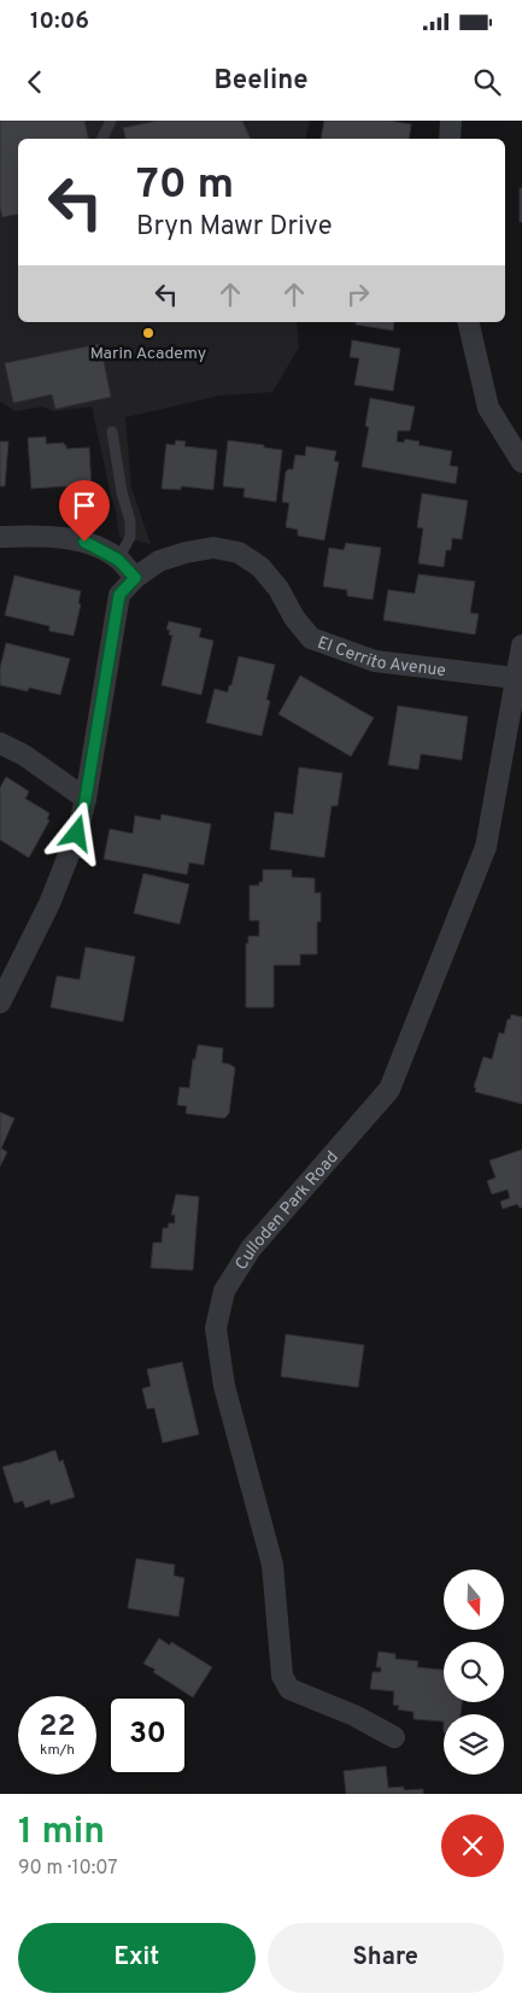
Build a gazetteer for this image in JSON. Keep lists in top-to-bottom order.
{
  "streets": {
    "street": ["El Cerrito Avenue", "Culloden Park Road"]
  },
  "crossings": [
    ["El Cerrito Avenue", "Culloden Park Road"]
  ],
  "places": ["Marin Academy"],
  "north": "bottom",
  "page": {
    "status": "10:06",
    "header": "Beeline",
    "turn": ["70 m", "Bryn Mawr Drive"],
    "speed": "22 km/h",
    "limit": "30",
    "heading": ["1 min", "90 m · 10:07"],
    "buttons": ["Exit", "Share"]
  }
}
